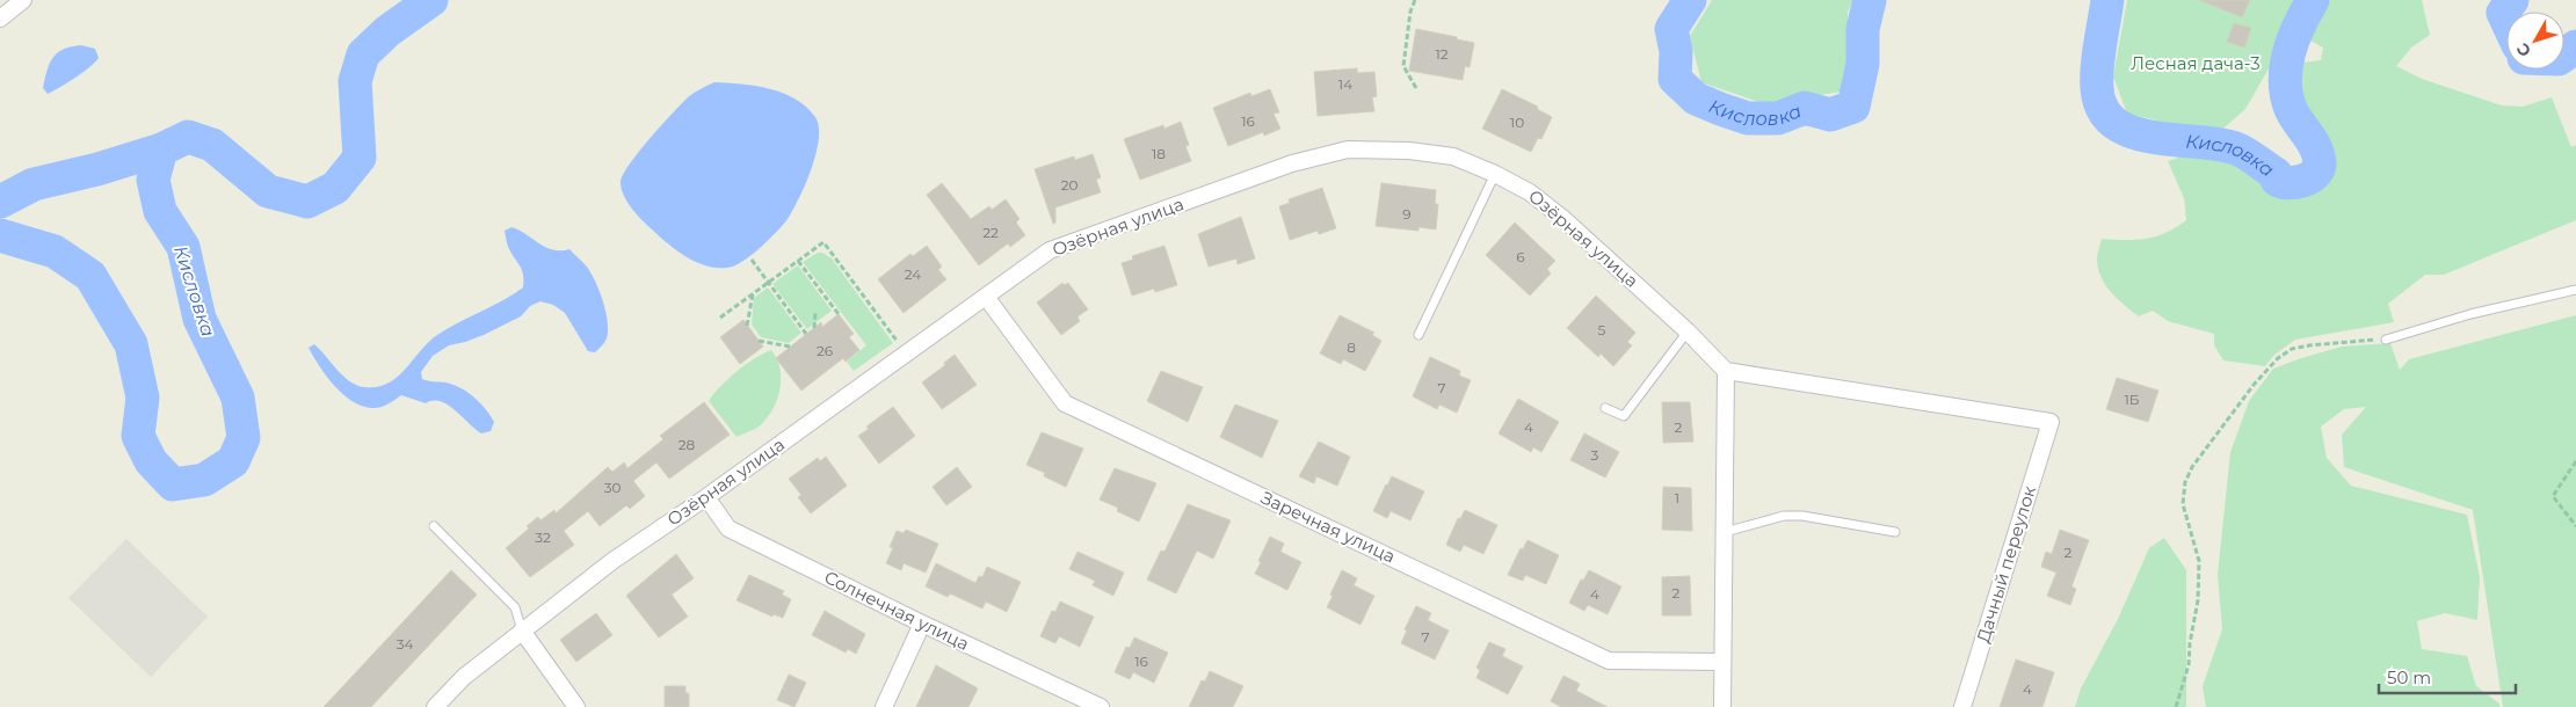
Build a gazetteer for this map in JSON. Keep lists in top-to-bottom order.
{
  "streets": {
    "street": [
      "Озёрная улица",
      "Заречная улица",
      "Дачный переулок",
      "Солнечная улица"
    ]
  },
  "crossings": [
    ["Озёрная улица", "Заречная улица"],
    ["Озёрная улица", "Дачный переулок"],
    ["Озёрная улица", "Солнечная улица"]
  ],
  "water": ["Кисловка"],
  "parks": ["Лесная дача-3"],
  "house_numbers": [
    "12",
    "14",
    "16",
    "10",
    "18",
    "20",
    "9",
    "22",
    "6",
    "24",
    "5",
    "8",
    "26",
    "7",
    "1Б",
    "4",
    "2",
    "28",
    "3",
    "30",
    "1",
    "32",
    "2",
    "2",
    "4",
    "7",
    "34",
    "16",
    "4"
  ],
  "scale_bar": "50 m",
  "north": "bottom left"
}
